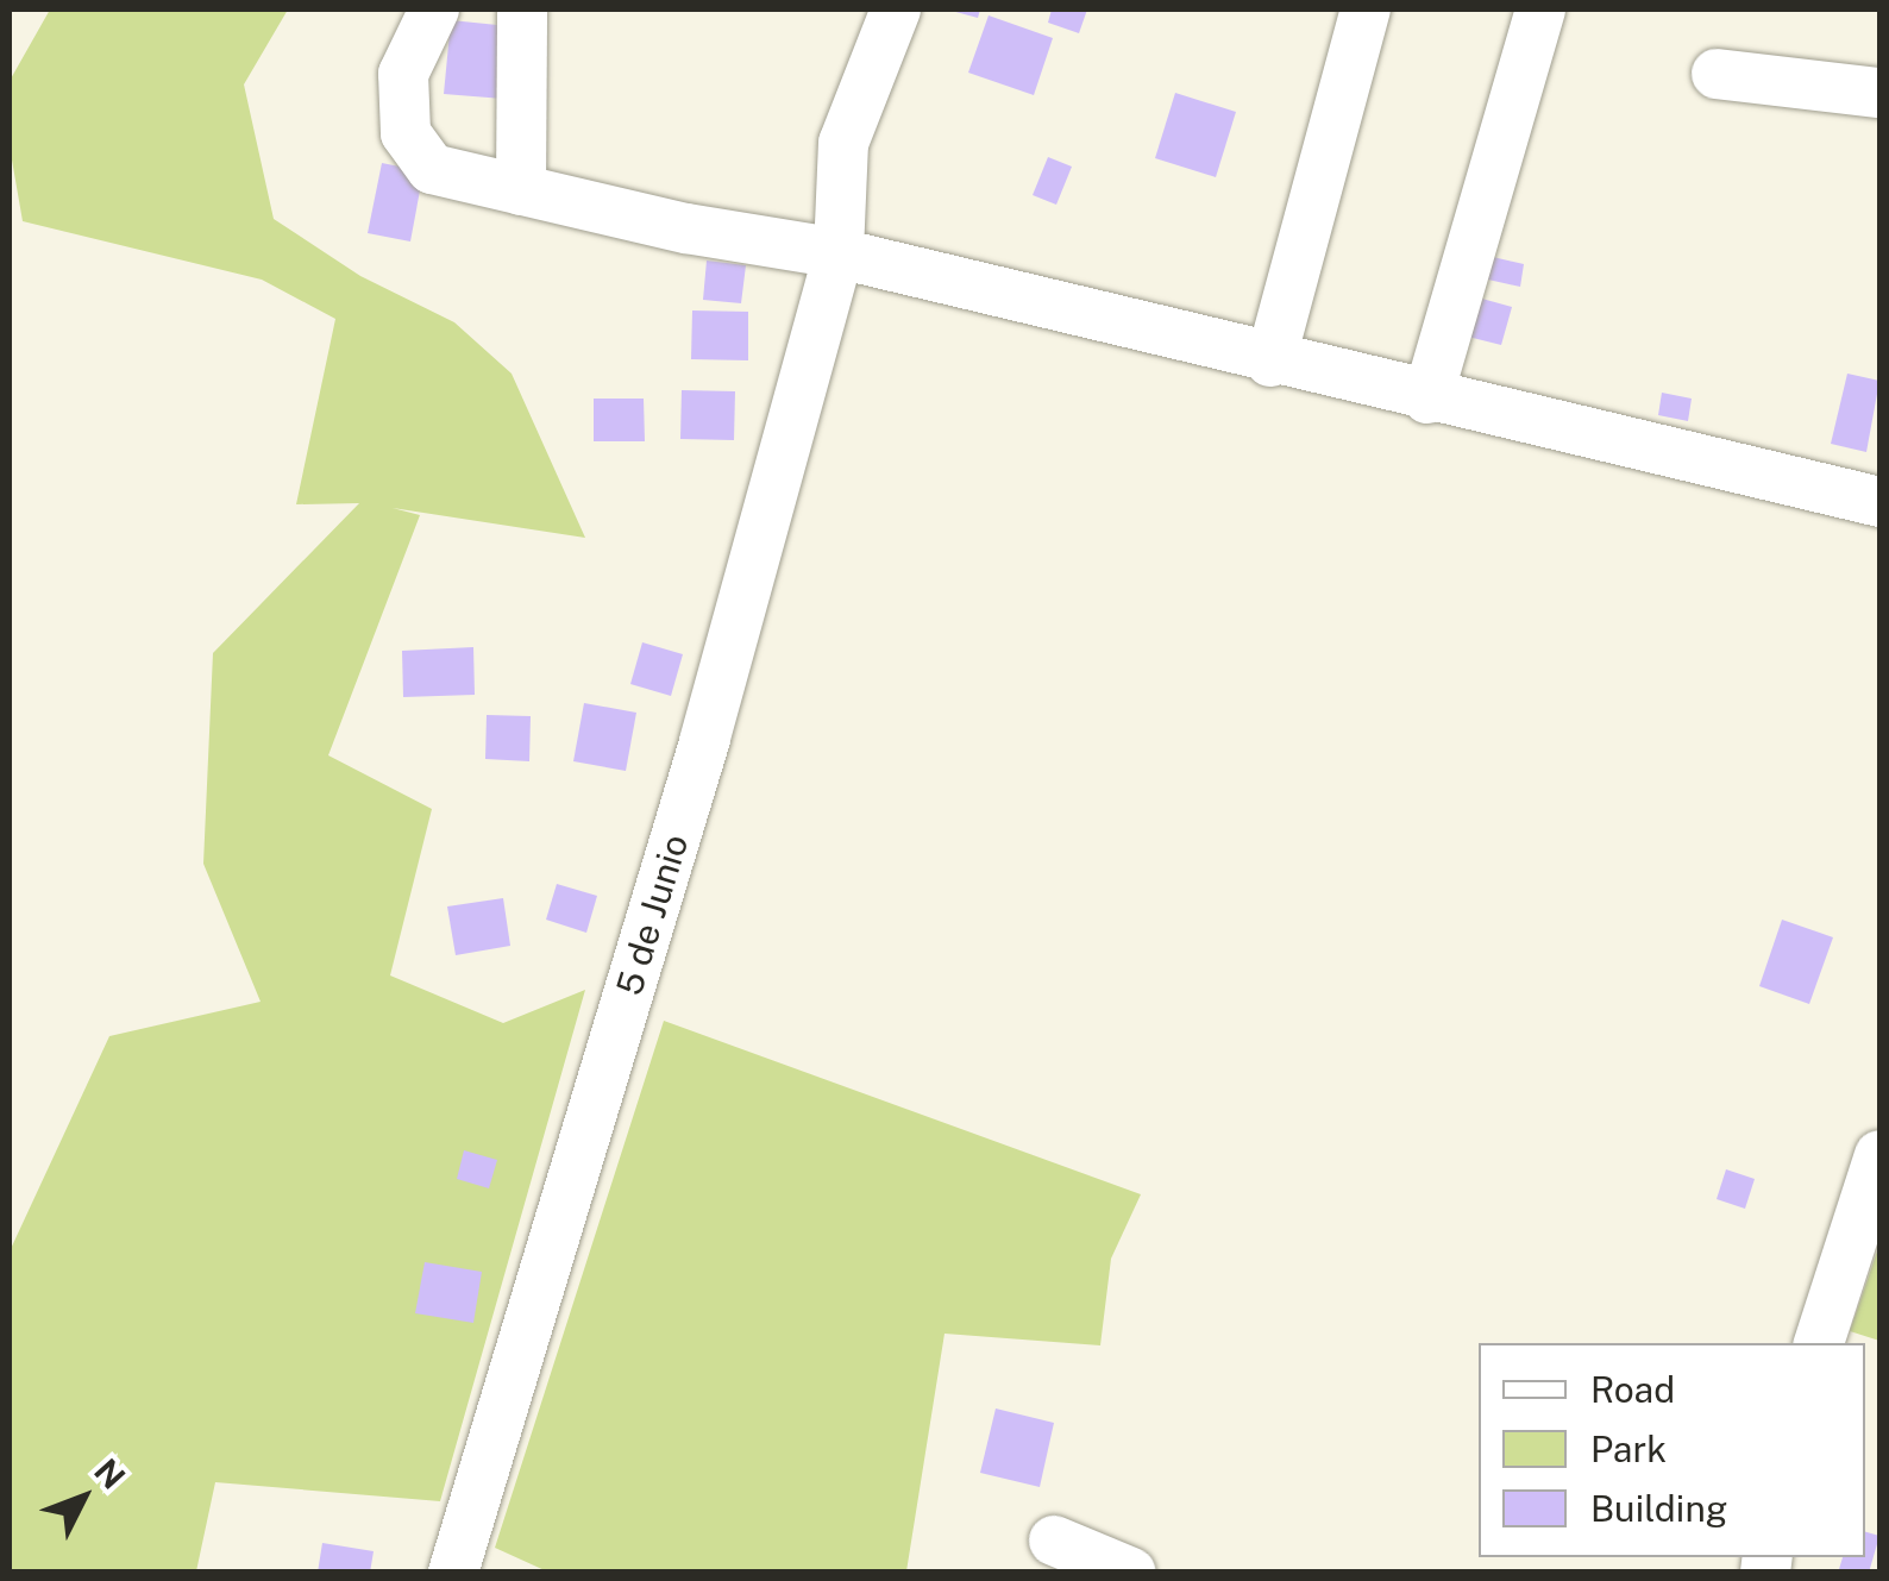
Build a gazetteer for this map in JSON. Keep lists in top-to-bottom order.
{
  "streets": {
    "street": ["5 de Junio"]
  },
  "legend": ["Road", "Park", "Building"],
  "north": "top right"
}
